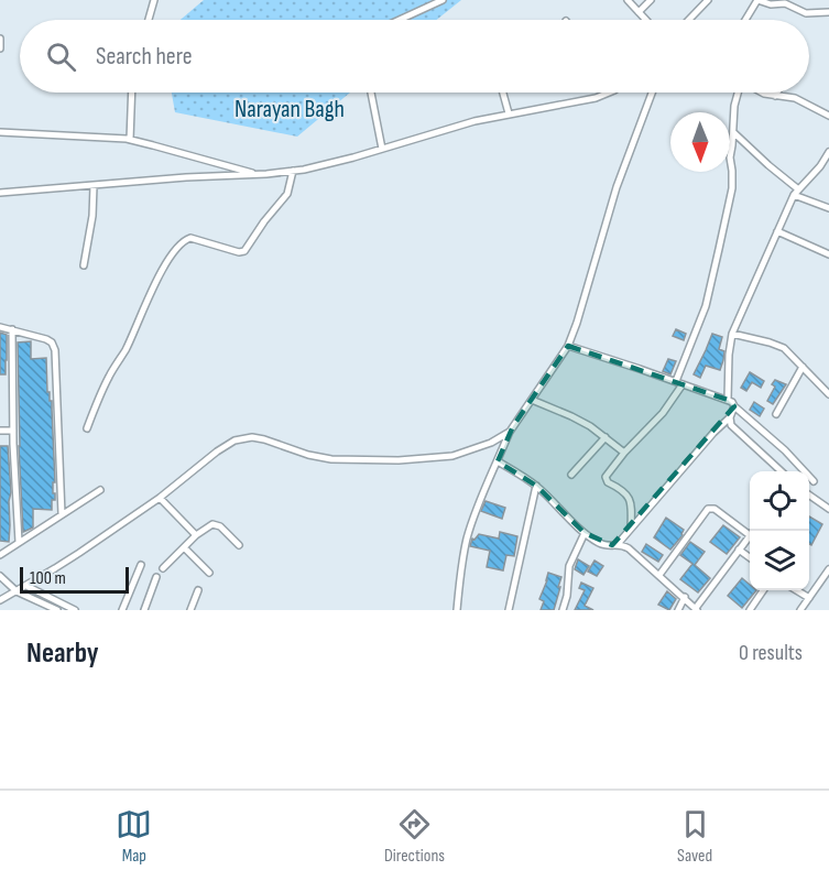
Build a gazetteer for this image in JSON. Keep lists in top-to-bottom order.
{
  "parks": ["Narayan Bagh"],
  "scale_bar": "100 m",
  "north": "bottom",
  "page": {
    "search": "Search here",
    "scale": "100 m",
    "heading": ["Nearby", "0 results"],
    "nav": ["Map", "Directions", "Saved"]
  }
}
